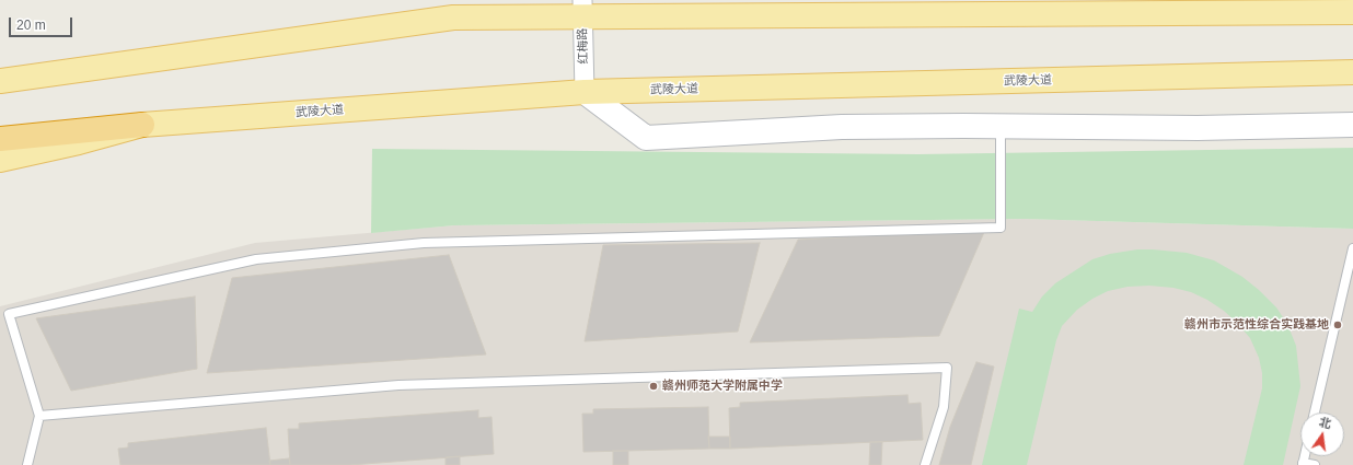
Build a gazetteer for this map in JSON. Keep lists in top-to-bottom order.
{
  "streets": {
    "main road": ["武陵大道"],
    "street": ["红梅路"]
  },
  "crossings": [
    ["红梅路", "武陵大道"]
  ],
  "places": ["赣州市示范性综合实践基地", "赣州师范大学附属中学"],
  "scale_bar": "20 m",
  "north": "top"
}
